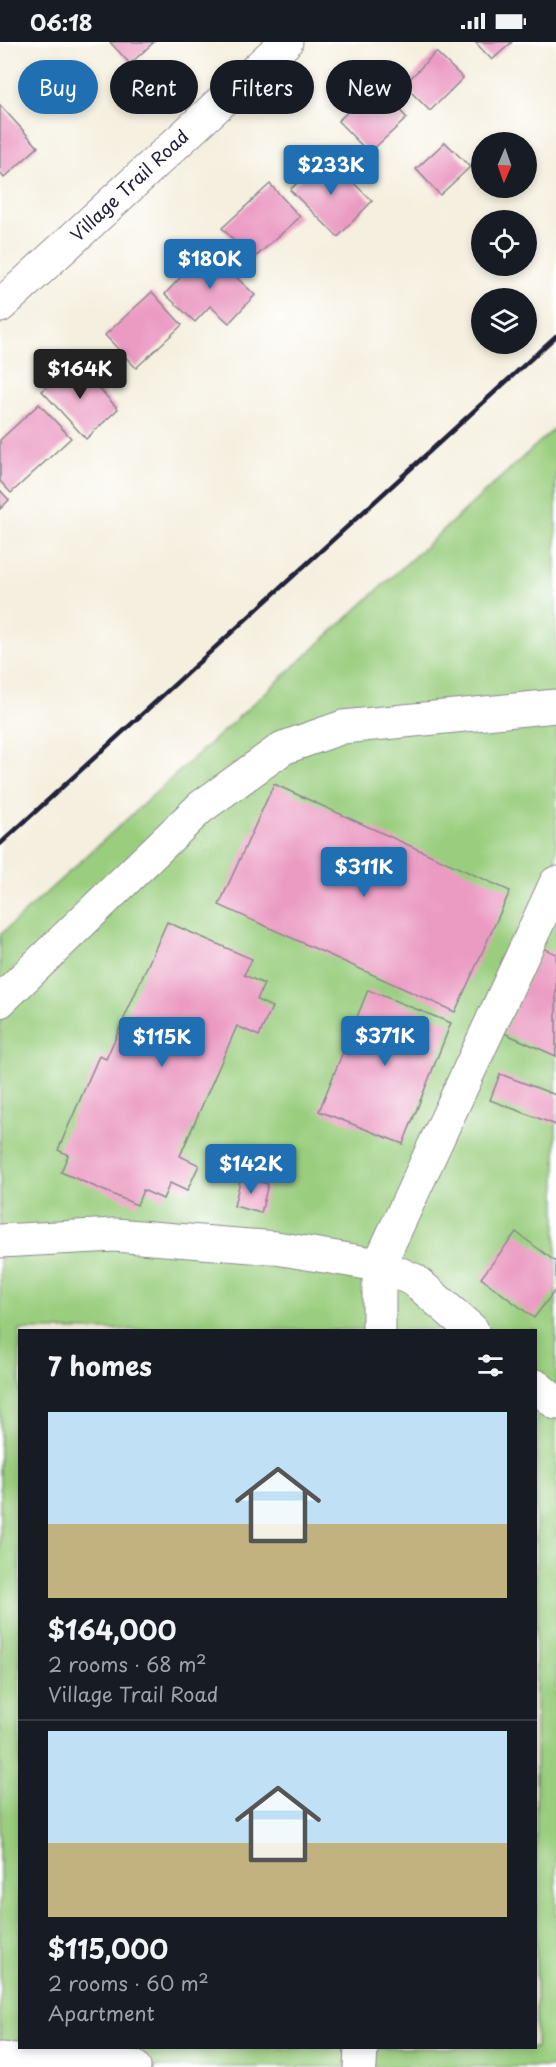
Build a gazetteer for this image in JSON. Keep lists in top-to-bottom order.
{
  "streets": {
    "street": ["Village Trail Road"]
  },
  "north": "bottom",
  "page": {
    "status": "06:18",
    "chip": [
      "Buy",
      "Rent",
      "Filters",
      "New"
    ],
    "price": [
      "$233K",
      "$180K",
      "$164K",
      "$311K",
      "$371K",
      "$115K",
      "$142K"
    ],
    "heading": "7 homes",
    "list": [
      {
        "name": "$164,000",
        "note": "2 rooms · 68 m² · Village Trail Road"
      },
      {
        "name": "$115,000",
        "note": "2 rooms · 60 m² · Apartment"
      }
    ]
  }
}
